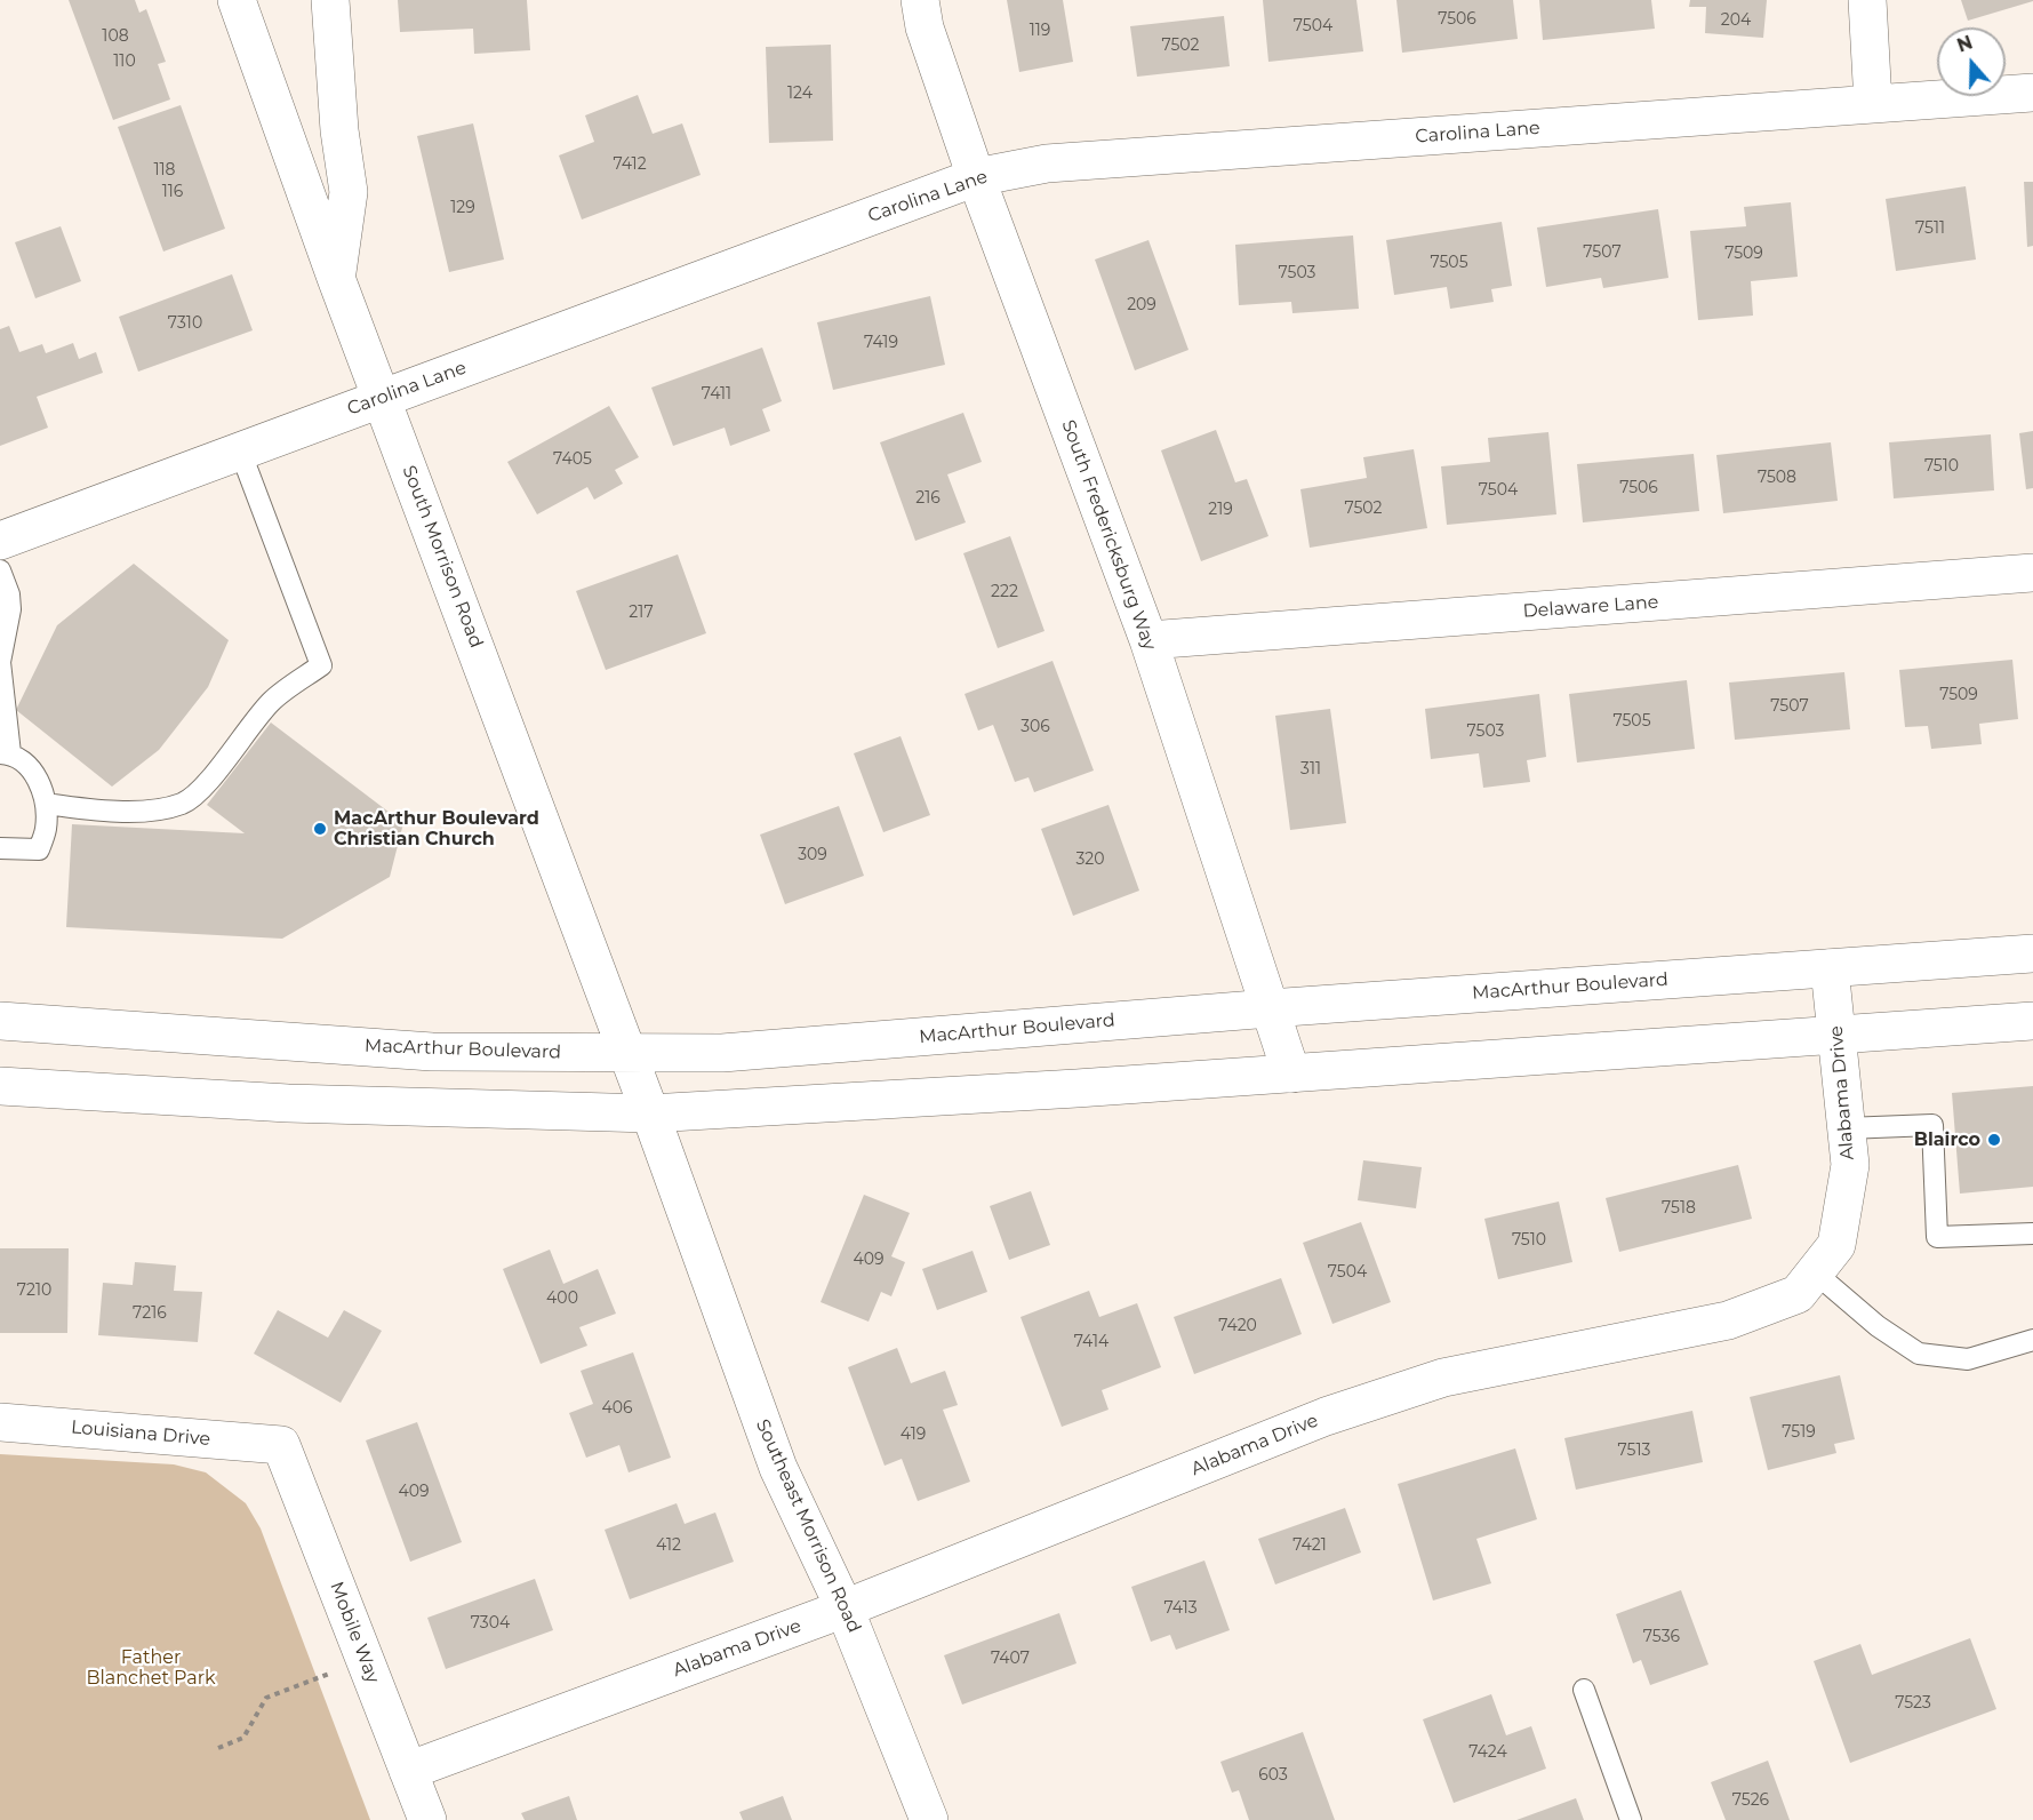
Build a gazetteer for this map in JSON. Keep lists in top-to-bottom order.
{
  "streets": {
    "street": [
      "Carolina Lane",
      "South Fredericksburg Way",
      "South Morrison Road",
      "Delaware Lane",
      "MacArthur Boulevard",
      "Alabama Drive",
      "Louisiana Drive",
      "Southeast Morrison Road",
      "Mobile Way"
    ]
  },
  "crossings": [
    ["Carolina Lane", "South Fredericksburg Way"],
    ["Carolina Lane", "South Morrison Road"],
    ["South Fredericksburg Way", "Delaware Lane"],
    ["South Fredericksburg Way", "MacArthur Boulevard"],
    ["South Morrison Road", "MacArthur Boulevard"],
    ["South Morrison Road", "Southeast Morrison Road"],
    ["MacArthur Boulevard", "Alabama Drive"],
    ["Alabama Drive", "Southeast Morrison Road"],
    ["Alabama Drive", "Mobile Way"],
    ["Louisiana Drive", "Mobile Way"]
  ],
  "parks": ["Father Blanchet Park"],
  "places": ["MacArthur Boulevard Christian Church", "Blairco"],
  "house_numbers": [
    "7506",
    "204",
    "7504",
    "119",
    "108",
    "7502",
    "110",
    "124",
    "7412",
    "118",
    "116",
    "129",
    "7511",
    "7507",
    "7509",
    "7505",
    "7503",
    "209",
    "7310",
    "7419",
    "7411",
    "7405",
    "7510",
    "7508",
    "7506",
    "7504",
    "216",
    "7502",
    "219",
    "222",
    "217",
    "7509",
    "7507",
    "7505",
    "306",
    "7503",
    "311",
    "309",
    "320",
    "7518",
    "7510",
    "409",
    "7504",
    "7210",
    "400",
    "7216",
    "7420",
    "7414",
    "406",
    "7519",
    "419",
    "7513",
    "409",
    "412",
    "7421",
    "7413",
    "7304",
    "7536",
    "7407",
    "7523",
    "7424",
    "603",
    "7526"
  ],
  "north": "top"
}
